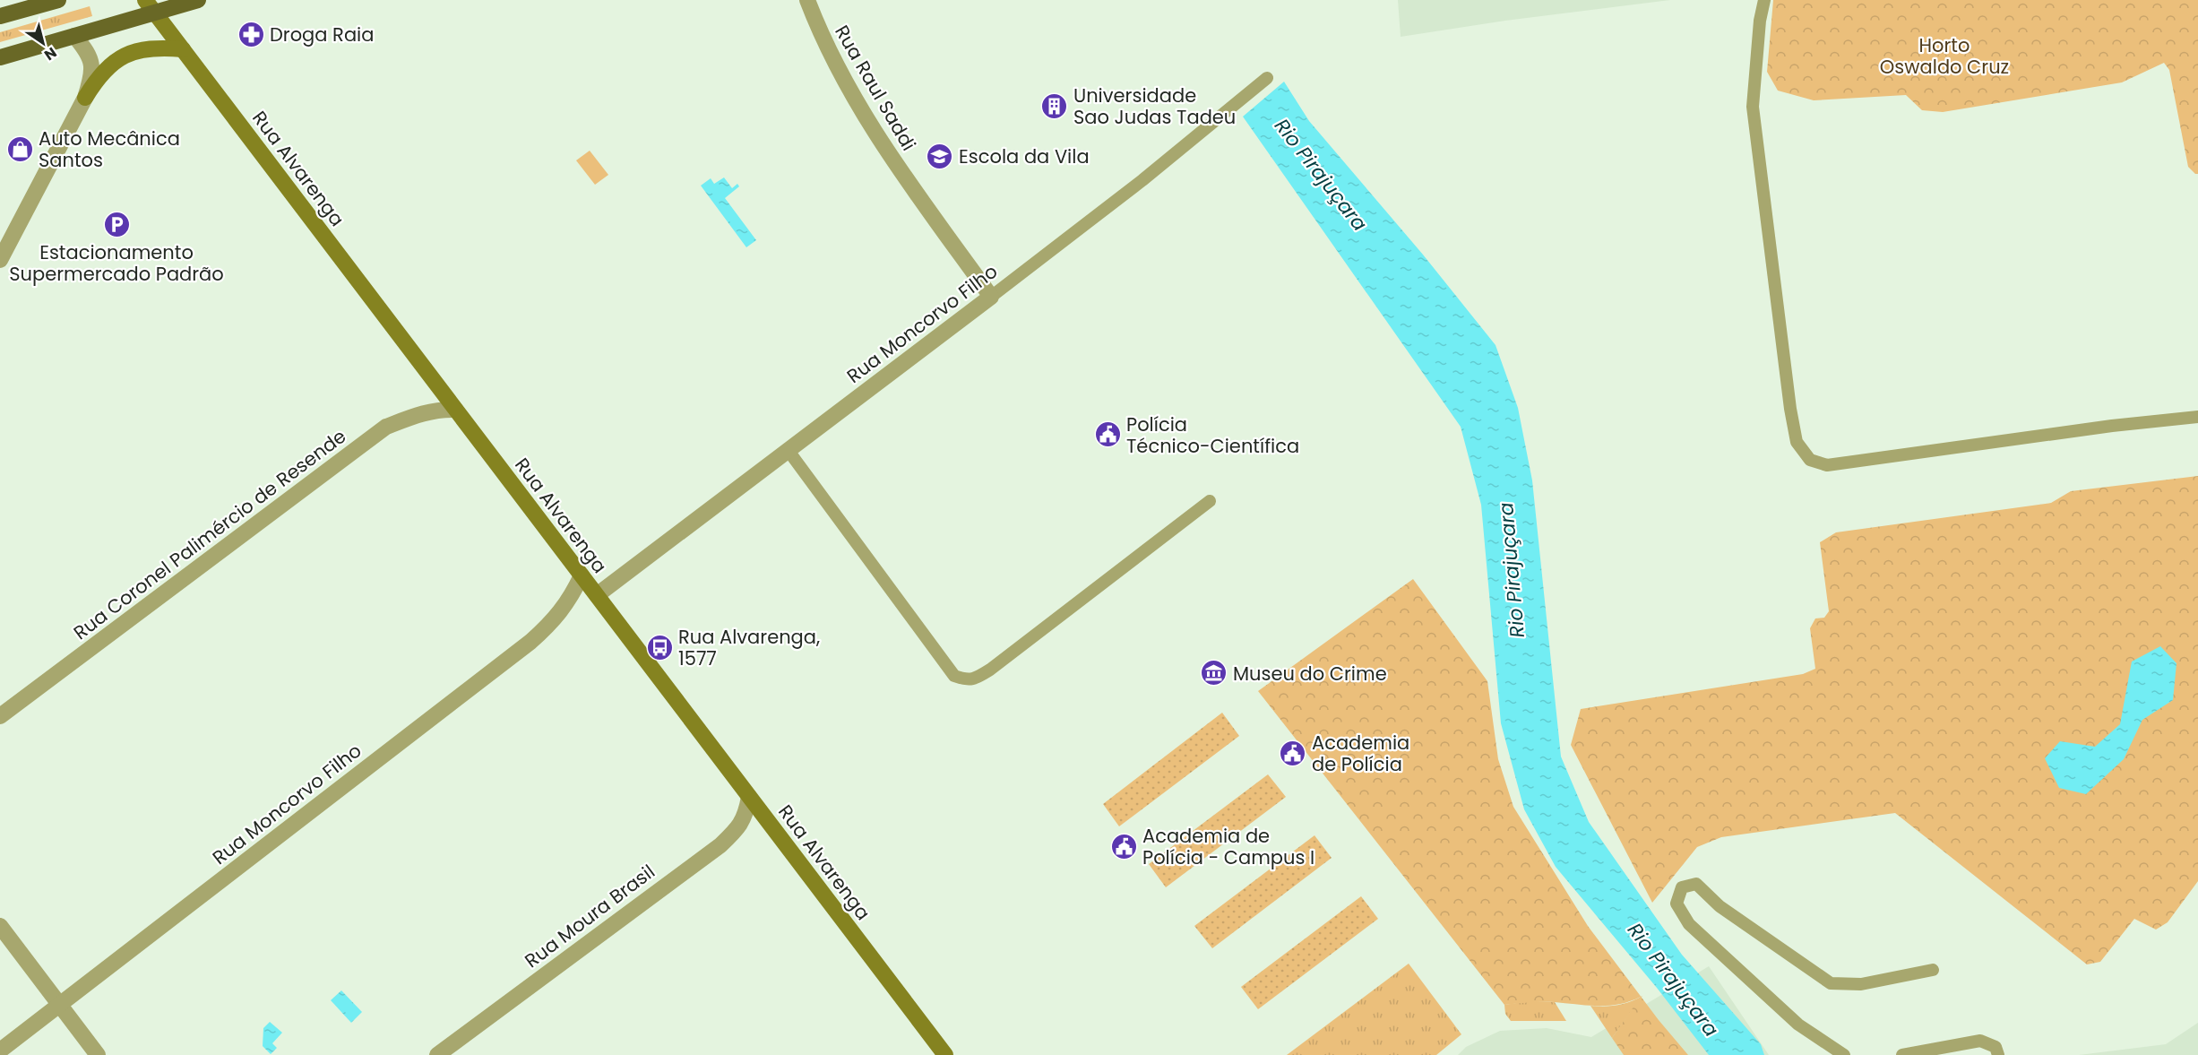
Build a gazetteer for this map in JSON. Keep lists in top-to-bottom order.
{
  "streets": {
    "main road": ["Rua Alvarenga"],
    "street": [
      "Rua Raul Saddi",
      "Rua Moncorvo Filho",
      "Rua Coronel Palimércio de Resende",
      "Rua Moura Brasil"
    ]
  },
  "crossings": [
    ["Rua Raul Saddi", "Rua Moncorvo Filho"],
    ["Rua Alvarenga", "Rua Moncorvo Filho"],
    ["Rua Alvarenga", "Rua Coronel Palimércio de Resende"],
    ["Rua Alvarenga", "Rua Moura Brasil"]
  ],
  "water": ["Rio Pirajuçara"],
  "parks": ["Horto Oswaldo Cruz"],
  "places": {
    "pharmacy": ["Droga Raia"],
    "building": ["Universidade Sao Judas Tadeu"],
    "shop": ["Auto Mecânica Santos"],
    "school or university": ["Escola da Vila"],
    "parking": ["Estacionamento Supermercado Padrão"],
    "public building": ["Polícia Técnico-Científica", "Academia de Polícia", "Academia de Polícia - Campus I"],
    "bus stop": ["Rua Alvarenga, 1577"],
    "museum": ["Museu do Crime"]
  },
  "north": "bottom right"
}
